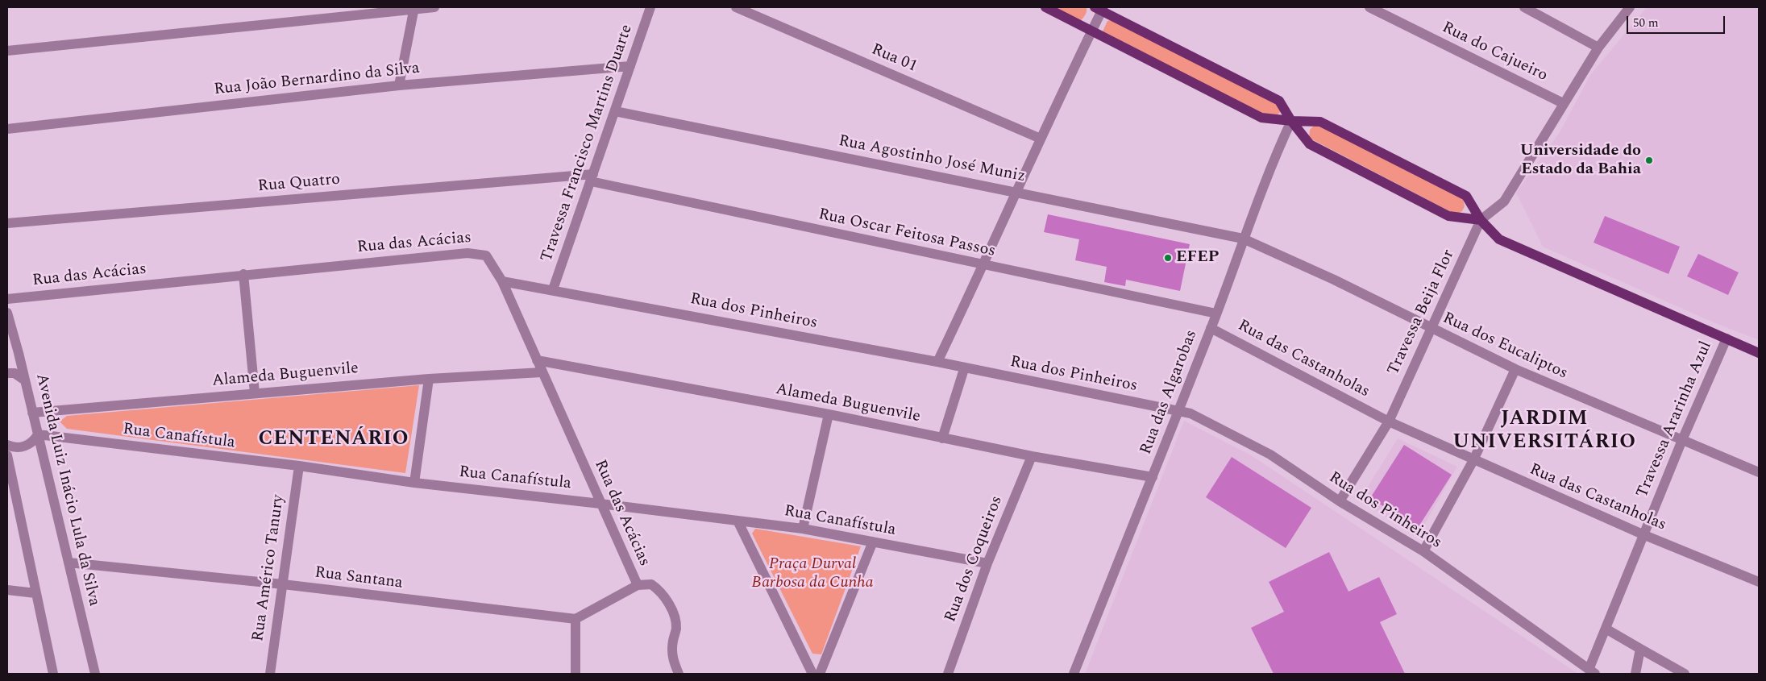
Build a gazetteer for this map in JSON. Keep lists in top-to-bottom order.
{
  "streets": {
    "street": [
      "Rua do Cajueiro",
      "Rua 01",
      "Rua João Bernardino da Silva",
      "Travessa Francisco Martins Duarte",
      "Rua Agostinho José Muniz",
      "Rua Quatro",
      "Rua Oscar Feitosa Passos",
      "Rua das Acácias",
      "Rua dos Pinheiros",
      "Travessa Beija Flor",
      "Rua dos Eucaliptos",
      "Rua das Castanholas",
      "Alameda Buguenvile",
      "Rua das Algarobas",
      "Travessa Ararinha Azul",
      "Rua Canafístula",
      "Avenida Luiz Inácio Lula da Silva",
      "Rua dos Coqueiros",
      "Rua Américo Tanury",
      "Rua Santana"
    ]
  },
  "crossings": [
    ["Rua João Bernardino da Silva", "Travessa Francisco Martins Duarte"],
    ["Travessa Francisco Martins Duarte", "Rua Agostinho José Muniz"],
    ["Travessa Francisco Martins Duarte", "Rua Quatro"],
    ["Travessa Francisco Martins Duarte", "Rua Oscar Feitosa Passos"],
    ["Travessa Francisco Martins Duarte", "Rua dos Pinheiros"],
    ["Rua Agostinho José Muniz", "Rua dos Eucaliptos"],
    ["Rua Agostinho José Muniz", "Rua das Algarobas"],
    ["Rua Quatro", "Rua Oscar Feitosa Passos"],
    ["Rua Oscar Feitosa Passos", "Rua das Algarobas"],
    ["Rua das Acácias", "Rua dos Pinheiros"],
    ["Rua das Acácias", "Alameda Buguenvile"],
    ["Rua das Acácias", "Rua Canafístula"],
    ["Rua dos Pinheiros", "Travessa Beija Flor"],
    ["Rua dos Pinheiros", "Rua das Algarobas"],
    ["Rua dos Pinheiros", "Travessa Ararinha Azul"],
    ["Travessa Beija Flor", "Rua dos Eucaliptos"],
    ["Travessa Beija Flor", "Rua das Castanholas"],
    ["Rua dos Eucaliptos", "Rua das Algarobas"],
    ["Rua dos Eucaliptos", "Travessa Ararinha Azul"],
    ["Rua das Castanholas", "Rua das Algarobas"],
    ["Rua das Castanholas", "Travessa Ararinha Azul"],
    ["Alameda Buguenvile", "Rua das Algarobas"],
    ["Alameda Buguenvile", "Avenida Luiz Inácio Lula da Silva"],
    ["Alameda Buguenvile", "Rua dos Coqueiros"],
    ["Rua Canafístula", "Avenida Luiz Inácio Lula da Silva"],
    ["Rua Canafístula", "Rua dos Coqueiros"],
    ["Rua Canafístula", "Rua Américo Tanury"],
    ["Avenida Luiz Inácio Lula da Silva", "Rua Santana"],
    ["Rua Américo Tanury", "Rua Santana"]
  ],
  "districts": ["JARDIM UNIVERSITÁRIO", "CENTENÁRIO"],
  "parks": ["Praça Durval Barbosa da Cunha"],
  "places": ["Universidade do Estado da Bahia", "EFEP"],
  "scale_bar": "50 m"
}
